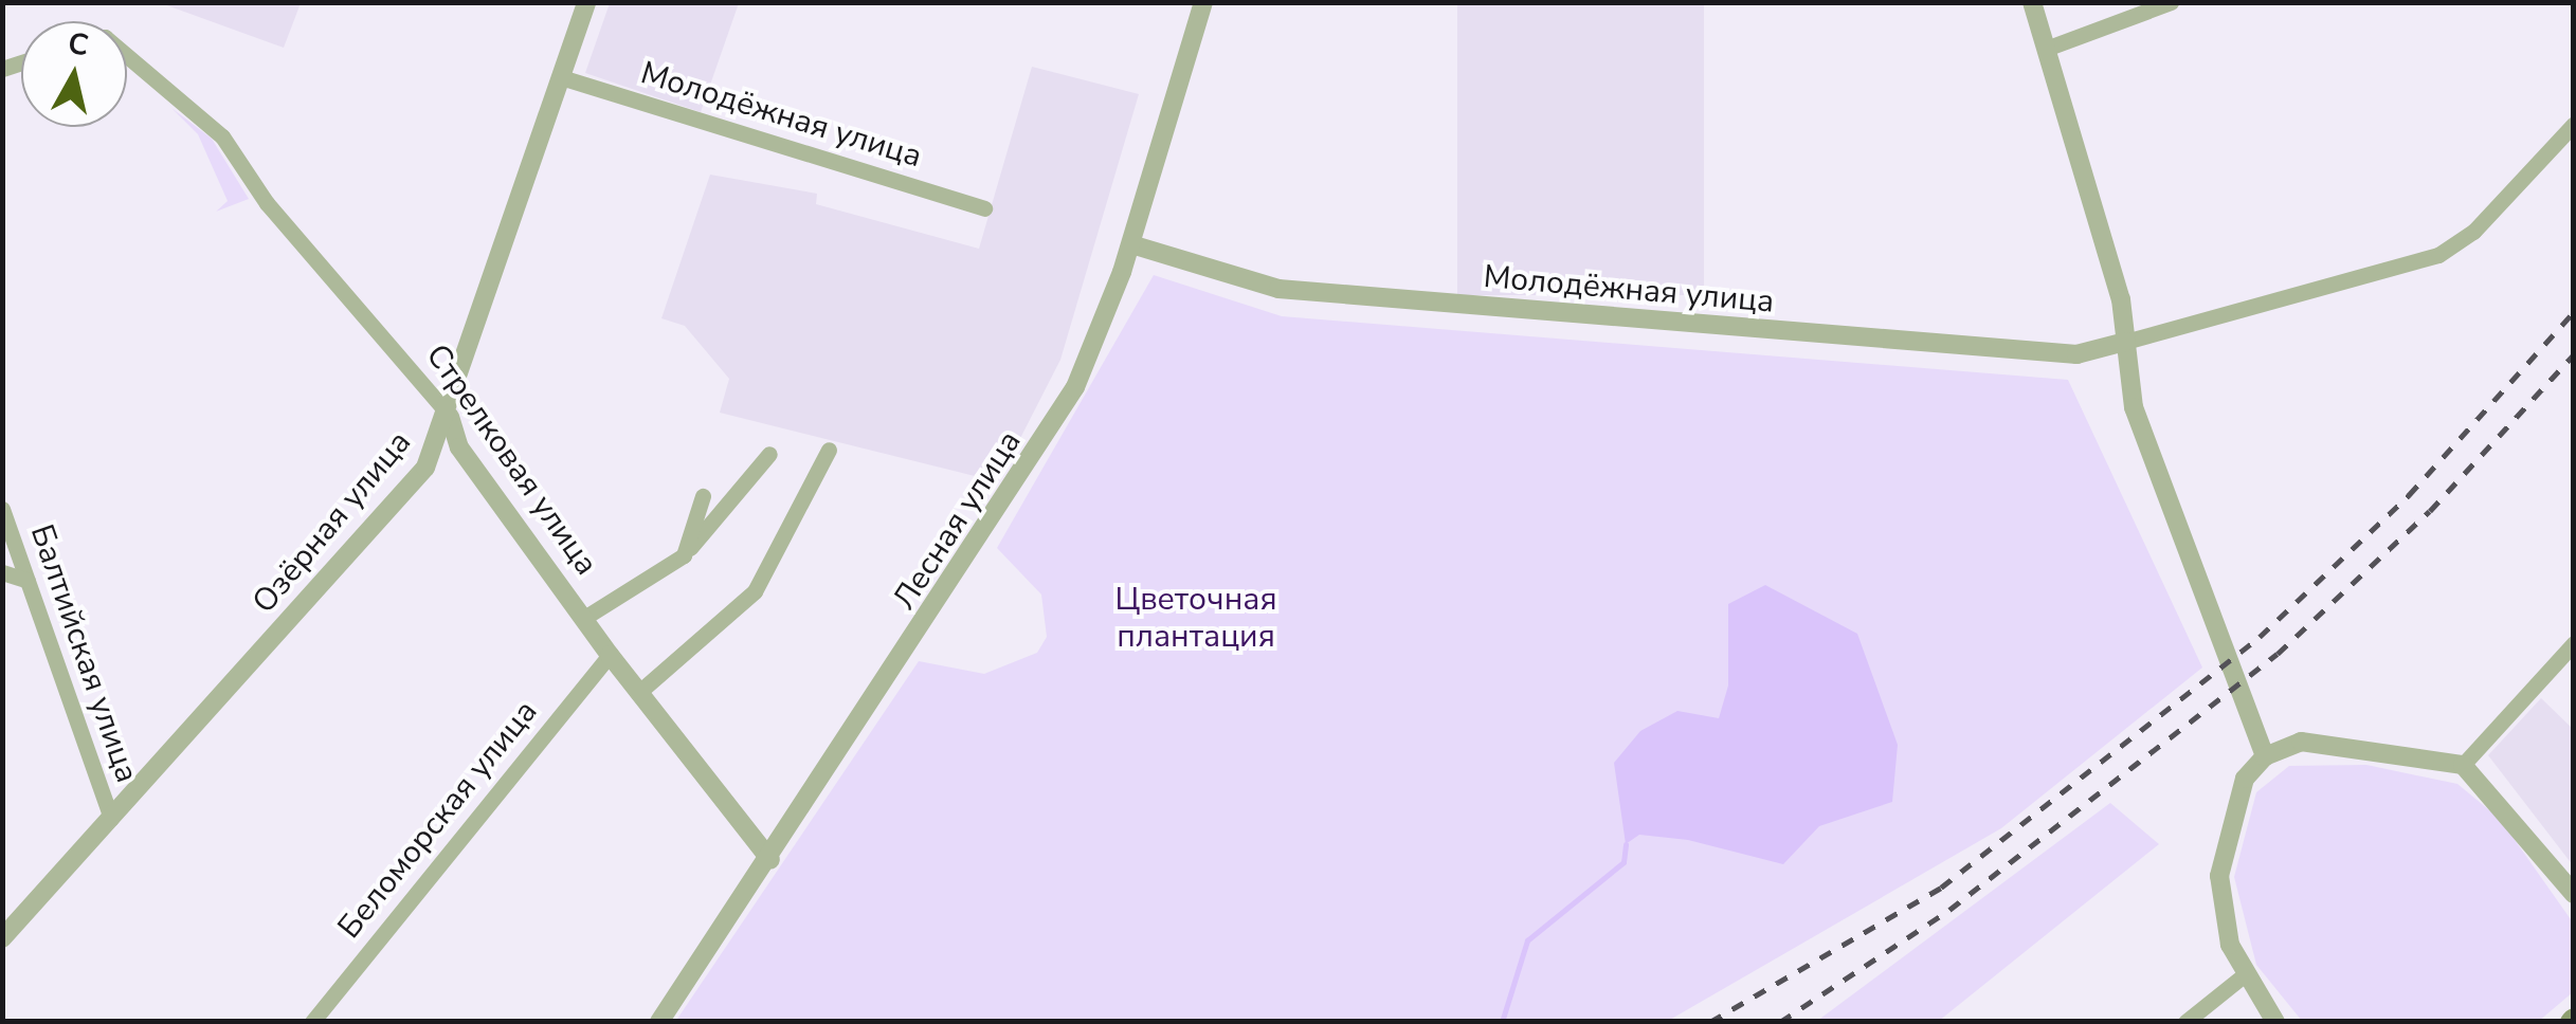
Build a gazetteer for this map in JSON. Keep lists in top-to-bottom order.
{
  "streets": {
    "street": [
      "Молодёжная улица",
      "Стрелковая улица",
      "Лесная улица",
      "Озёрная улица",
      "Балтийская улица",
      "Беломорская улица"
    ]
  },
  "crossings": [
    ["Молодёжная улица", "Лесная улица"],
    ["Молодёжная улица", "Озёрная улица"],
    ["Стрелковая улица", "Лесная улица"],
    ["Стрелковая улица", "Озёрная улица"],
    ["Стрелковая улица", "Беломорская улица"],
    ["Озёрная улица", "Балтийская улица"]
  ],
  "parks": ["Цветочная плантация"],
  "north": "top"
}
